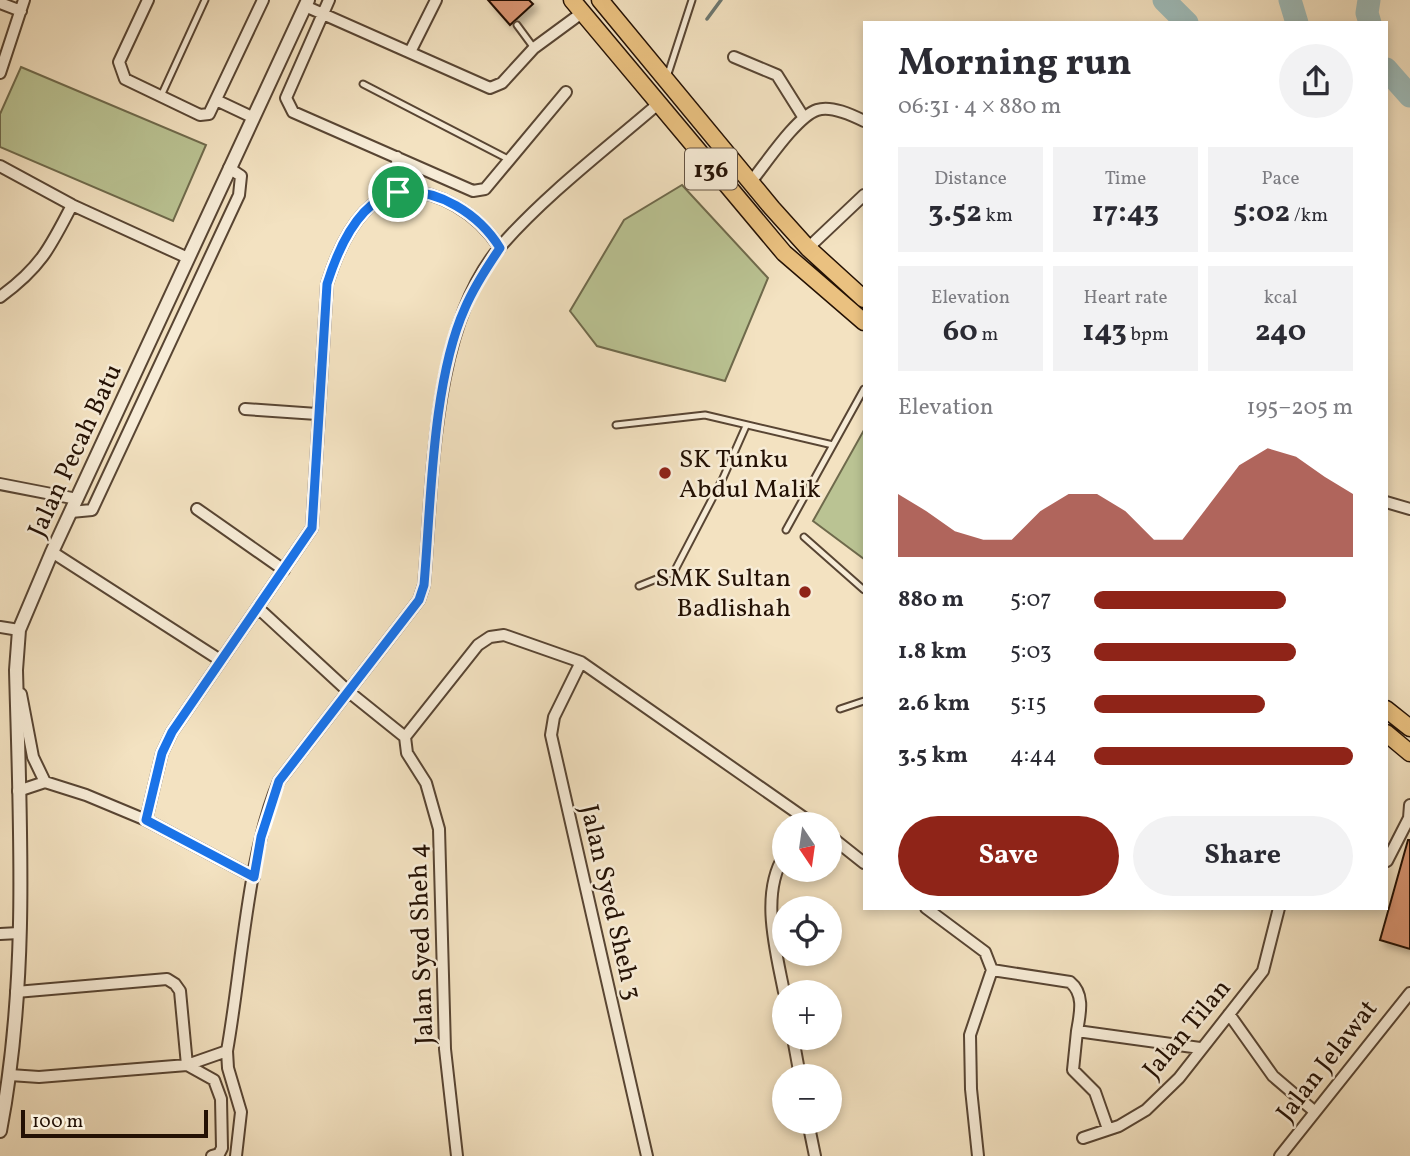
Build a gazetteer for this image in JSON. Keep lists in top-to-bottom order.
{
  "streets": {
    "main road": ["136"],
    "street": [
      "Jalan Pecah Batu",
      "Jalan Syed Sheh 3",
      "Jalan Syed Sheh 4",
      "Jalan Tilan",
      "Jalan Jelawat"
    ]
  },
  "places": ["SK Tunku Abdul Malik", "SMK Sultan Badlishah"],
  "scale_bar": "100 m",
  "north": "bottom",
  "page": {
    "heading": ["Morning run", "06:31 · 4 × 880 m"],
    "stats": [
      ["Distance", "3.52 km"],
      ["Time", "17:43"],
      ["Pace", "5:02 /km"],
      ["Elevation", "60 m"],
      ["Heart rate", "143 bpm"],
      ["kcal", "240"]
    ],
    "chart": ["Elevation", "195–205 m"],
    "list": [
      {
        "name": "880 m",
        "note": "5:07"
      },
      {
        "name": "1.8 km",
        "note": "5:03"
      },
      {
        "name": "2.6 km",
        "note": "5:15"
      },
      {
        "name": "3.5 km",
        "note": "4:44"
      }
    ],
    "buttons": ["Save", "Share"],
    "map_buttons": ["+", "−"],
    "scale": "100 m"
  }
}
